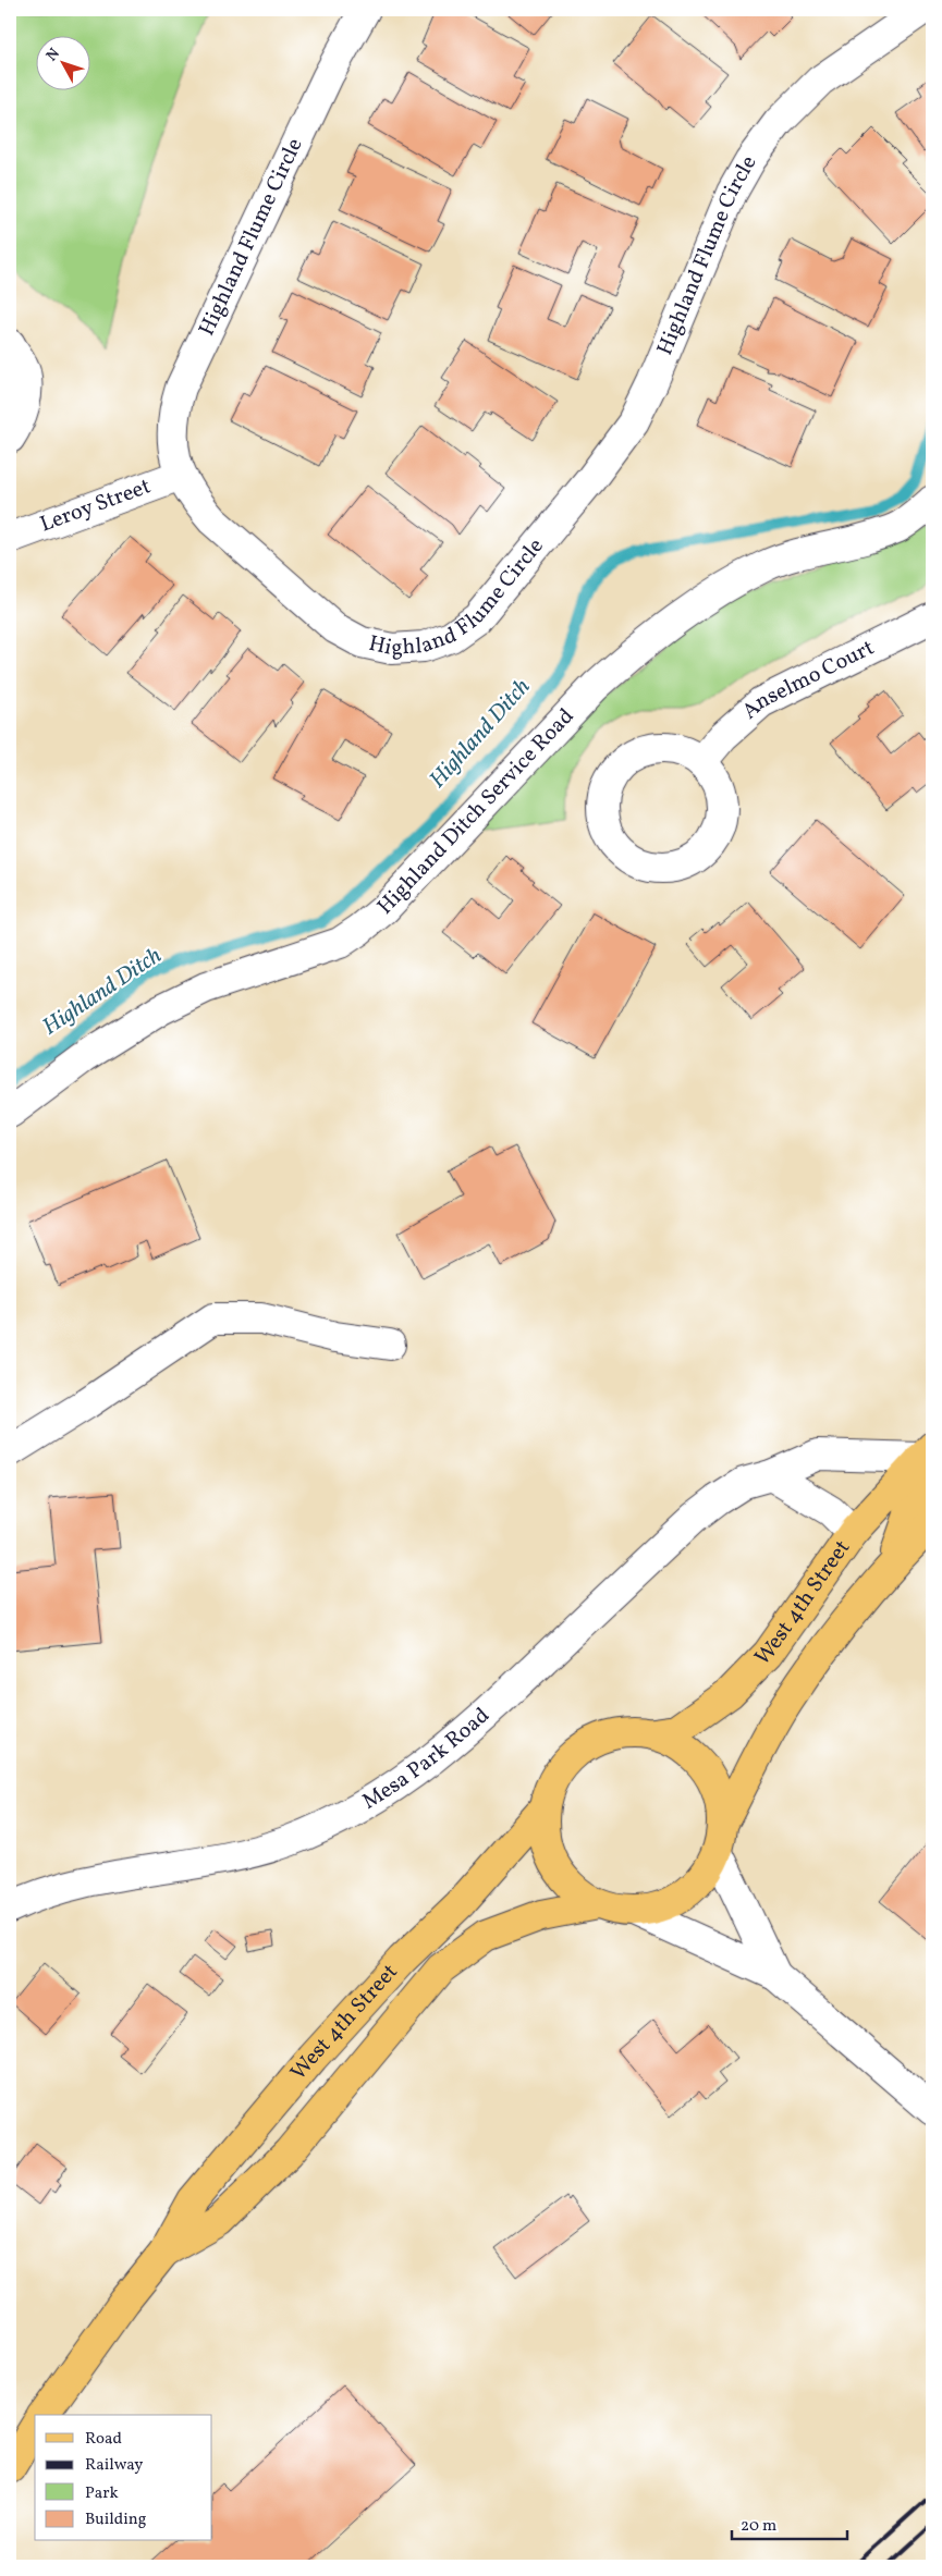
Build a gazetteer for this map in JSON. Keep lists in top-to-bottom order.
{
  "streets": {
    "main road": ["West 4th Street"],
    "street": [
      "Highland Flume Circle",
      "Leroy Street",
      "Anselmo Court",
      "Highland Ditch Service Road",
      "Mesa Park Road"
    ]
  },
  "crossings": [
    ["Highland Flume Circle", "Leroy Street"],
    ["West 4th Street", "Mesa Park Road"]
  ],
  "water": ["Highland Ditch"],
  "legend": [
    "Road",
    "Railway",
    "Park",
    "Building"
  ],
  "scale_bar": "20 m",
  "north": "top left"
}
